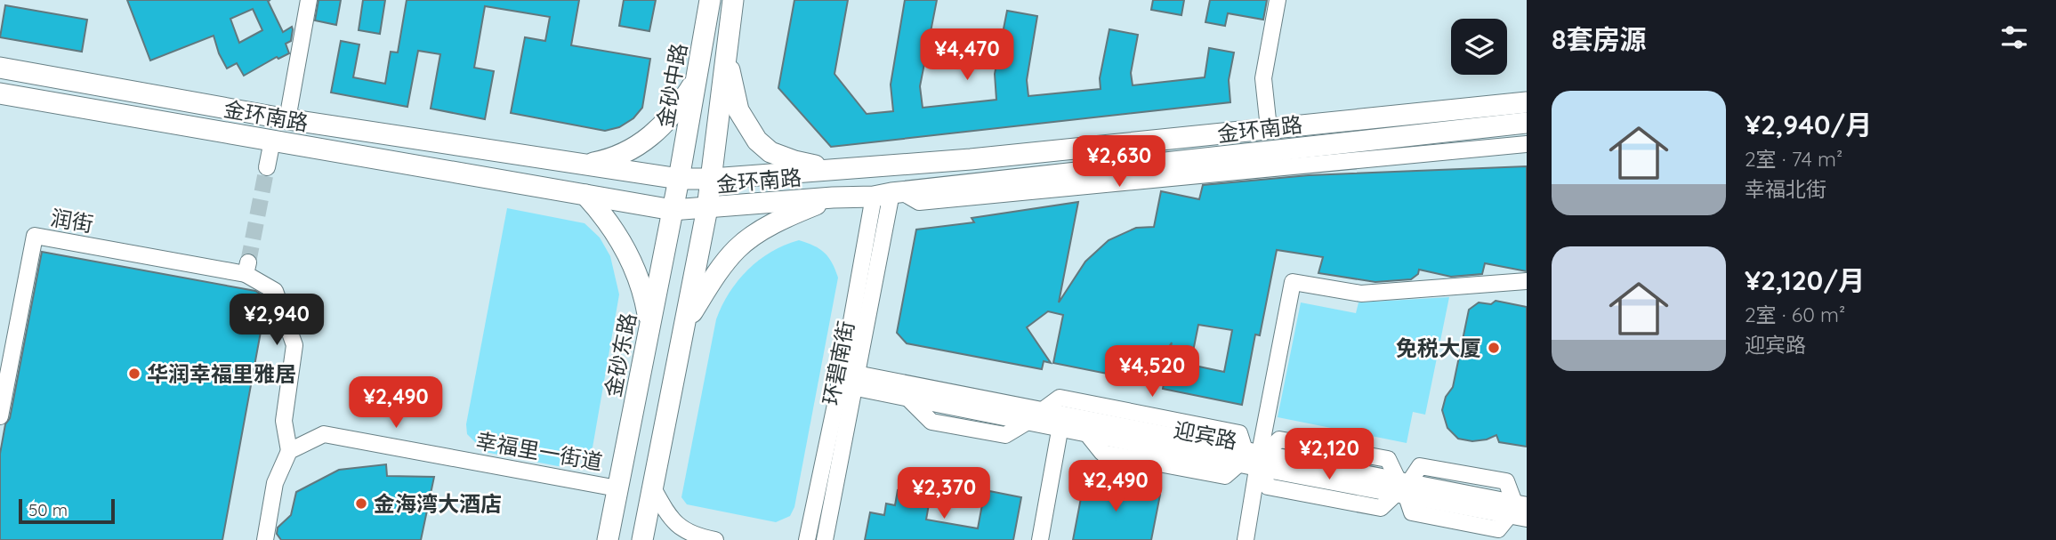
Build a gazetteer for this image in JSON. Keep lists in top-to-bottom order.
{
  "streets": {
    "main road": ["金砂中路", "金环南路", "金砂东路"],
    "street": [
      "润街",
      "环碧南街",
      "迎宾路",
      "幸福里一街道"
    ]
  },
  "crossings": [
    ["金砂中路", "金环南路"],
    ["金砂中路", "金砂东路"],
    ["金环南路", "金砂东路"],
    ["金环南路", "环碧南街"],
    ["润街", "幸福里一街道"],
    ["金砂东路", "幸福里一街道"],
    ["环碧南街", "迎宾路"]
  ],
  "places": ["免税大厦", "华润幸福里雅居", "金海湾大酒店"],
  "scale_bar": "50 m",
  "page": {
    "heading": "8套房源",
    "price": [
      "¥4,470",
      "¥2,630",
      "¥2,940",
      "¥4,520",
      "¥2,490",
      "¥2,120",
      "¥2,490",
      "¥2,370"
    ],
    "list": [
      {
        "name": "¥2,940/月",
        "note": "2室 · 74 m² · 幸福北街"
      },
      {
        "name": "¥2,120/月",
        "note": "2室 · 60 m² · 迎宾路"
      }
    ],
    "scale": "50 m"
  }
}
